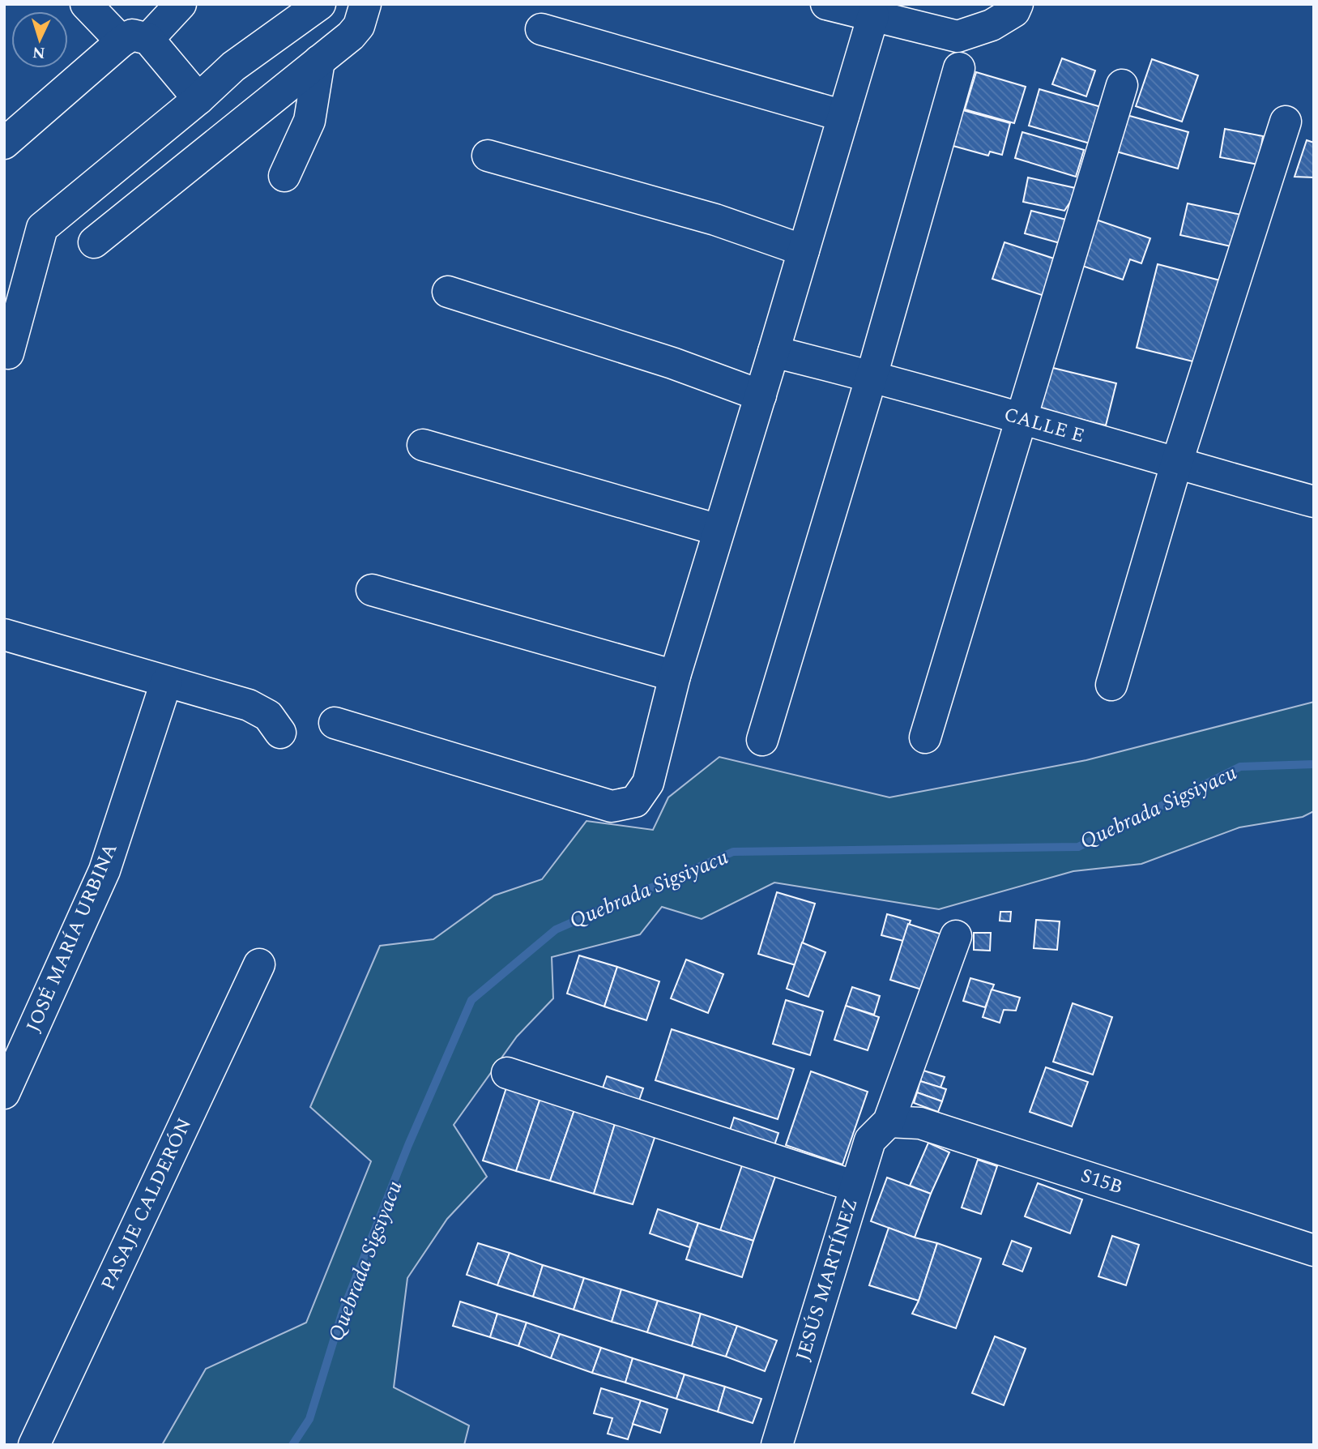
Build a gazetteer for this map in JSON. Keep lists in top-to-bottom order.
{
  "streets": {
    "street": [
      "CALLE E",
      "JOSÉ MARÍA URBINA",
      "S15B",
      "PASAJE CALDERÓN",
      "JESÚS MARTÍNEZ"
    ]
  },
  "crossings": [
    ["S15B", "JESÚS MARTÍNEZ"]
  ],
  "water": ["Quebrada Sigsiyacu"],
  "north": "bottom"
}
